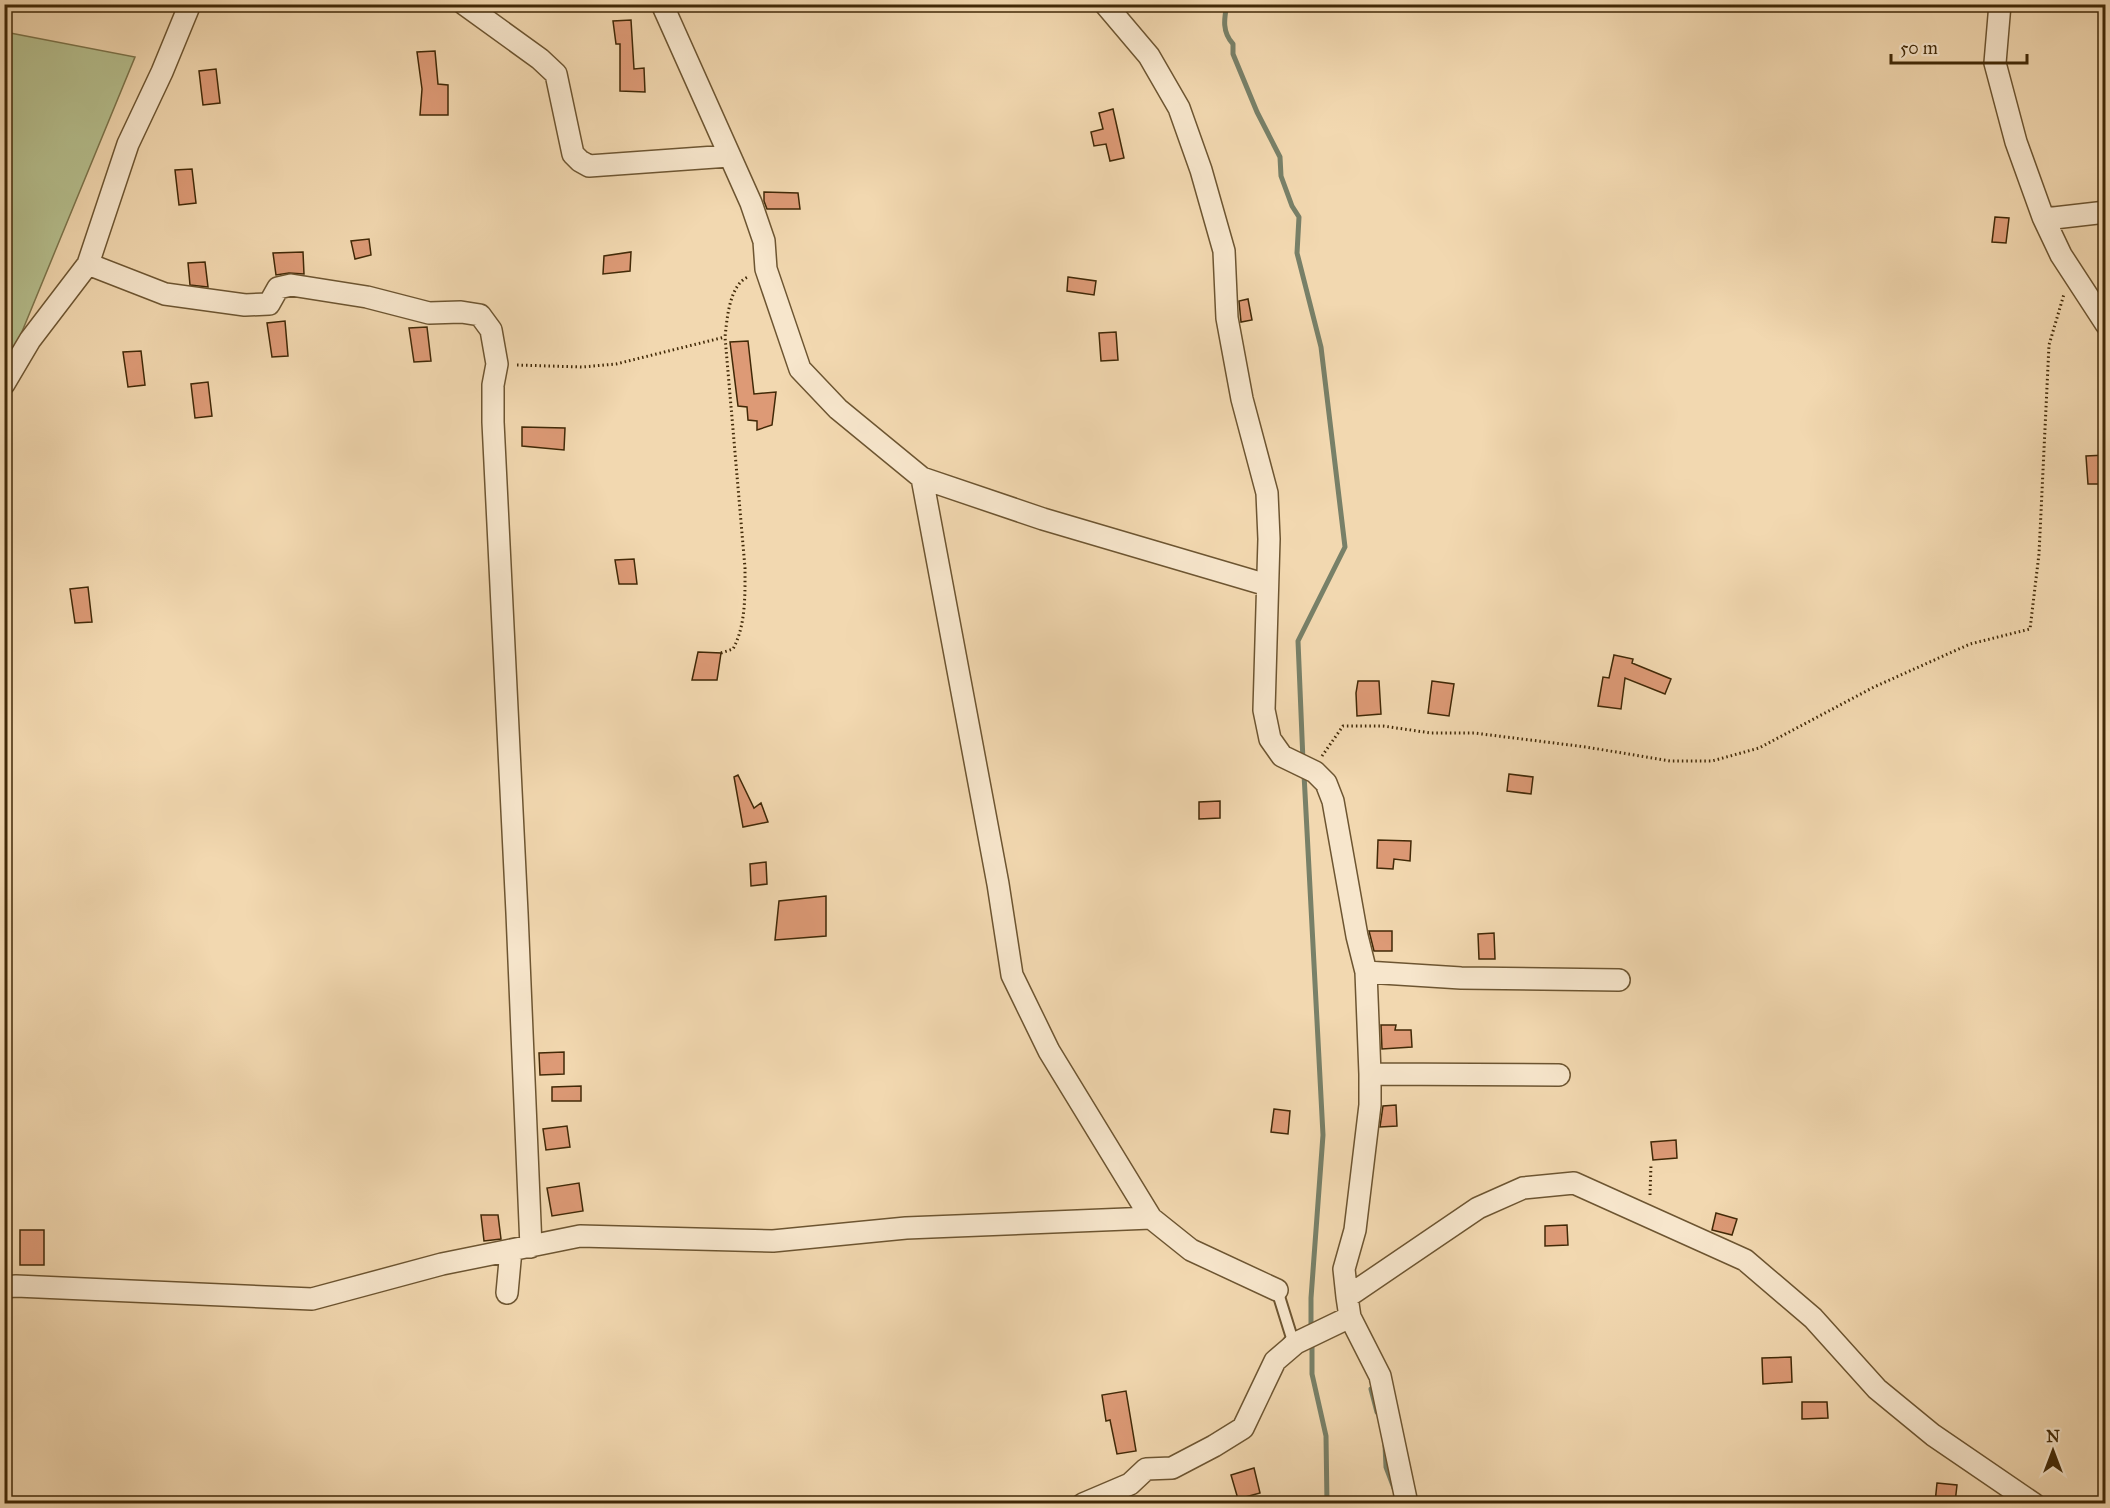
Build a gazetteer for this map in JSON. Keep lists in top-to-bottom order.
{
  "scale_bar": "50 m",
  "north": "top"
}
